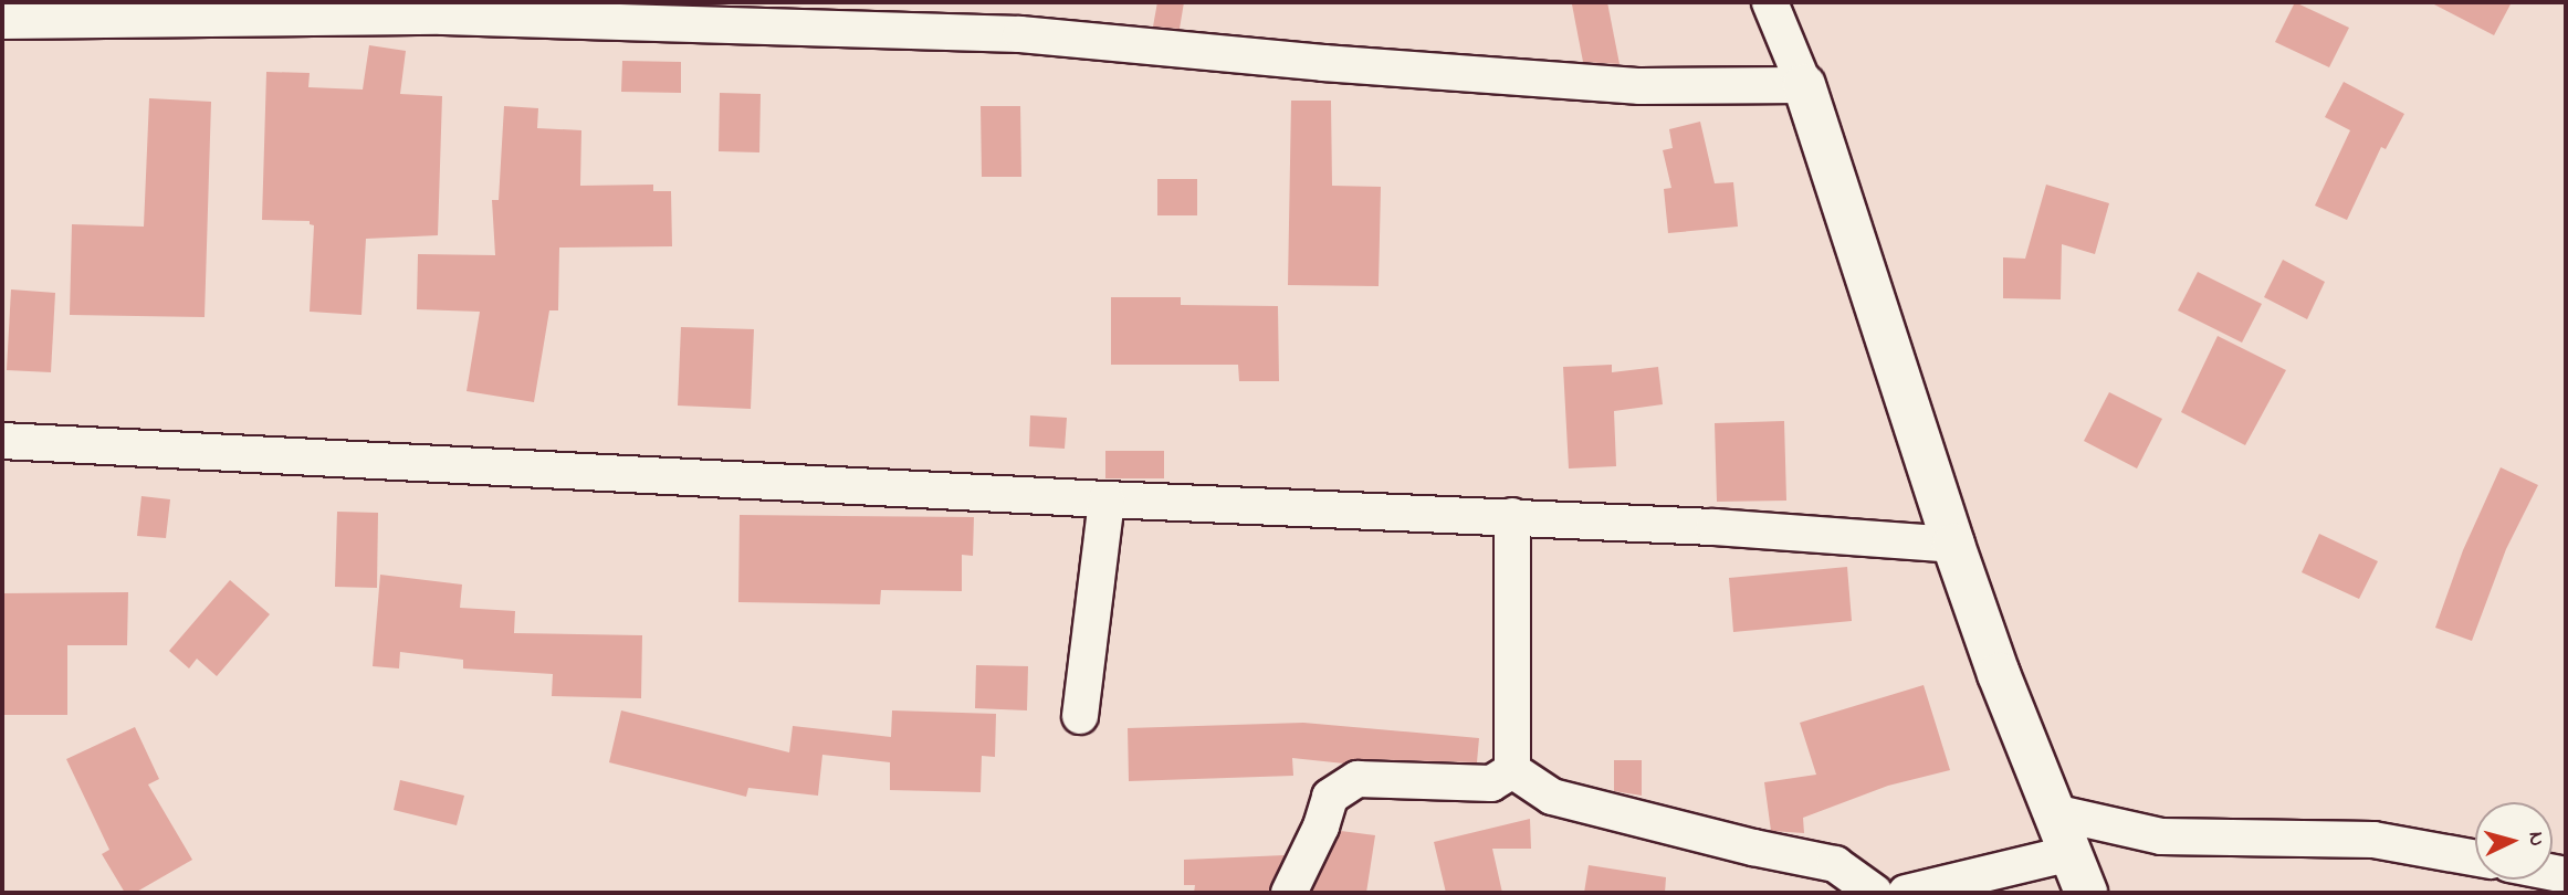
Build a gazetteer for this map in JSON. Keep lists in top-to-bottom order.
{
  "north": "right"
}
